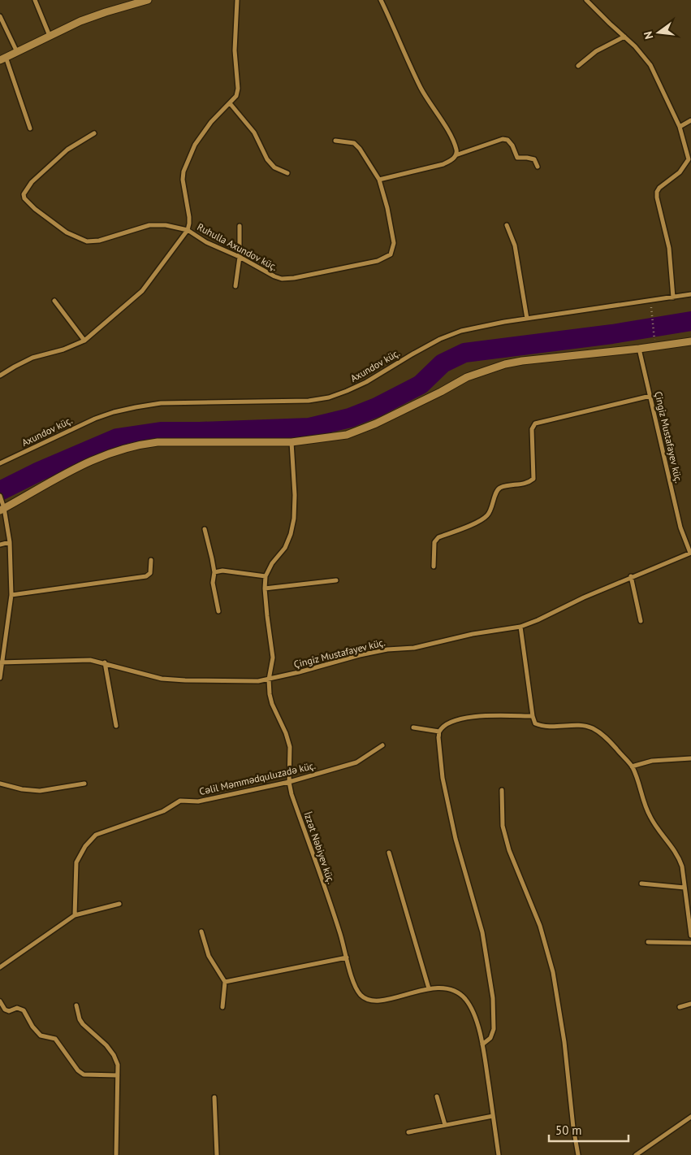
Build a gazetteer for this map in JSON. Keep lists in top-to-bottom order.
{
  "streets": {
    "street": [
      "Ruhulla Axundov küç.",
      "Axundov küç.",
      "Çingiz Mustafayev küç.",
      "Cəlil Məmmədquluzadə küç.",
      "İzzət Nəbiyev küç."
    ]
  },
  "crossings": [
    ["Çingiz Mustafayev küç.", "İzzət Nəbiyev küç."],
    ["Cəlil Məmmədquluzadə küç.", "İzzət Nəbiyev küç."]
  ],
  "scale_bar": "50 m",
  "north": "left"
}
